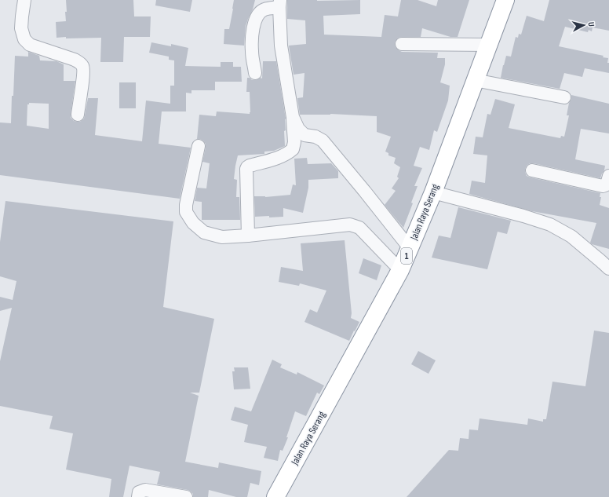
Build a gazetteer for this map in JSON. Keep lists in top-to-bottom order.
{
  "streets": {
    "highway": ["Jalan Raya Serang", "1"]
  },
  "north": "right"
}
